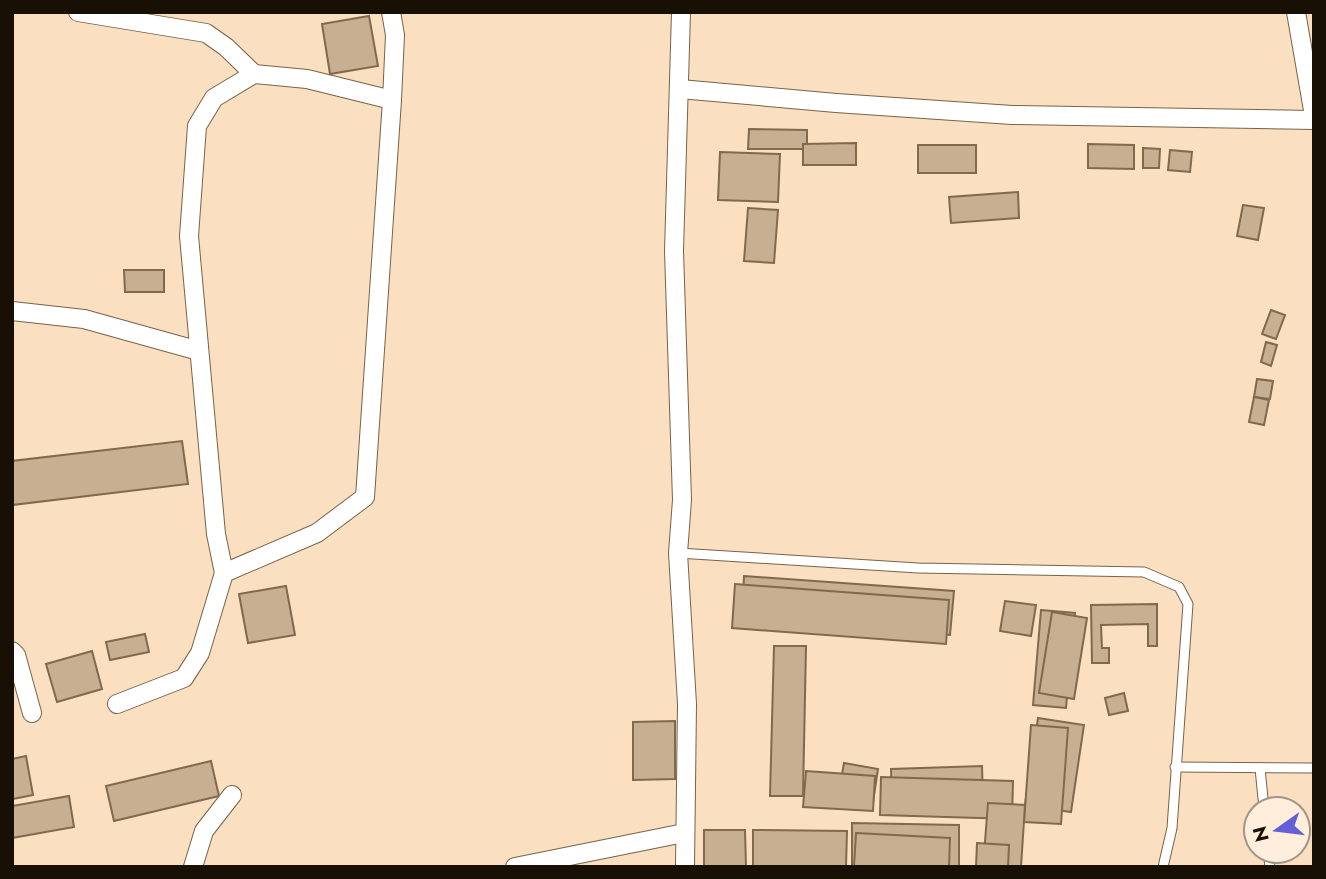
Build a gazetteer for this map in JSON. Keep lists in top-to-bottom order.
{
  "north": "left"
}
